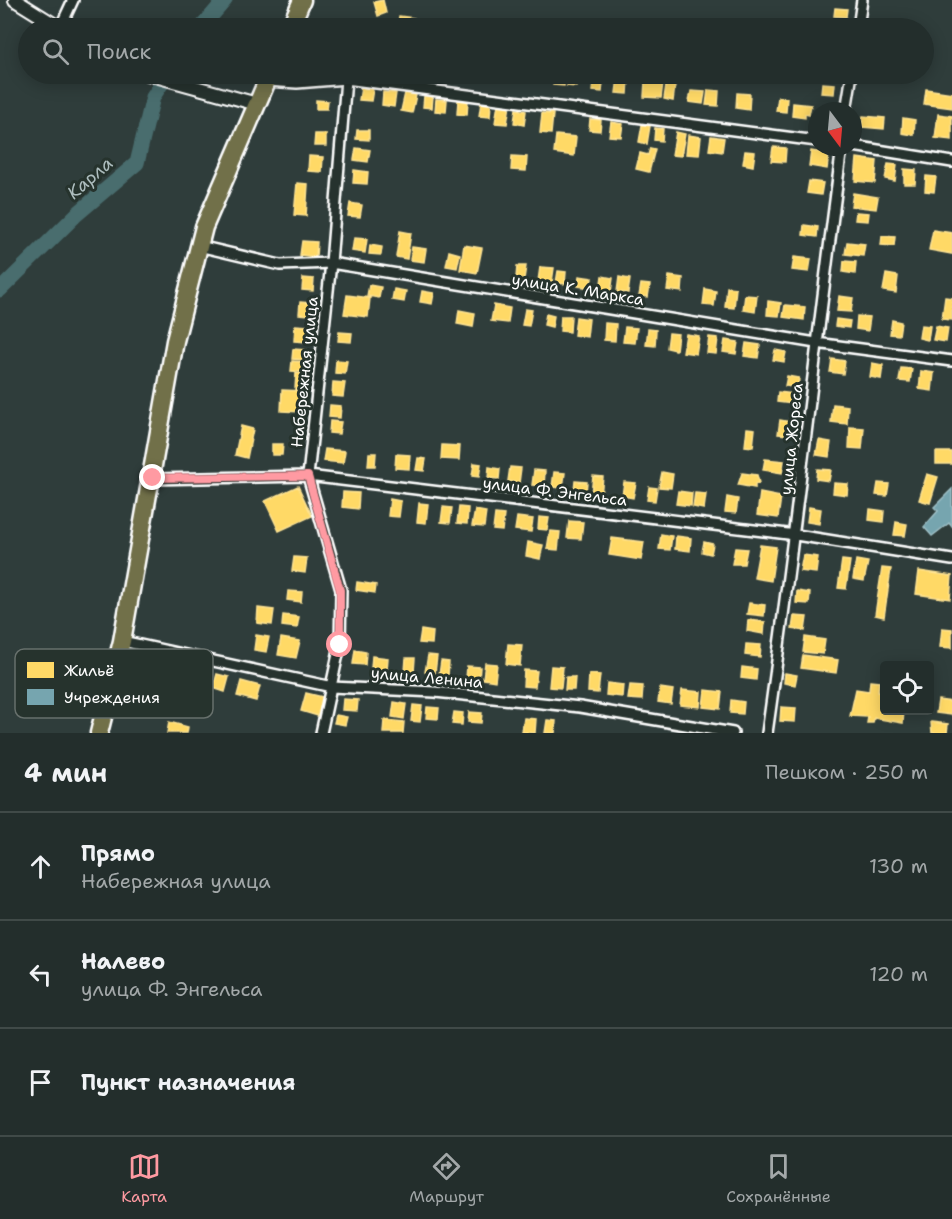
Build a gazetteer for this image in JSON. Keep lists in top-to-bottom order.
{
  "streets": {
    "street": [
      "улица К. Маркса",
      "Набережная улица",
      "улица Жореса",
      "улица Ф. Энгельса",
      "улица Ленина"
    ]
  },
  "crossings": [
    ["улица К. Маркса", "Набережная улица"],
    ["улица К. Маркса", "улица Жореса"],
    ["Набережная улица", "улица Ф. Энгельса"],
    ["Набережная улица", "улица Ленина"],
    ["улица Жореса", "улица Ф. Энгельса"]
  ],
  "water": ["Карла"],
  "legend": ["Жильё", "Учреждения"],
  "north": "bottom",
  "page": {
    "search": "Поиск",
    "heading": ["4 мин", "Пешком · 250 m"],
    "list": [
      ["Прямо", "Набережная улица", "130 m"],
      ["Налево", "улица Ф. Энгельса", "120 m"],
      "Пункт назначения"
    ],
    "nav": ["Карта", "Маршрут", "Сохранённые"]
  }
}
